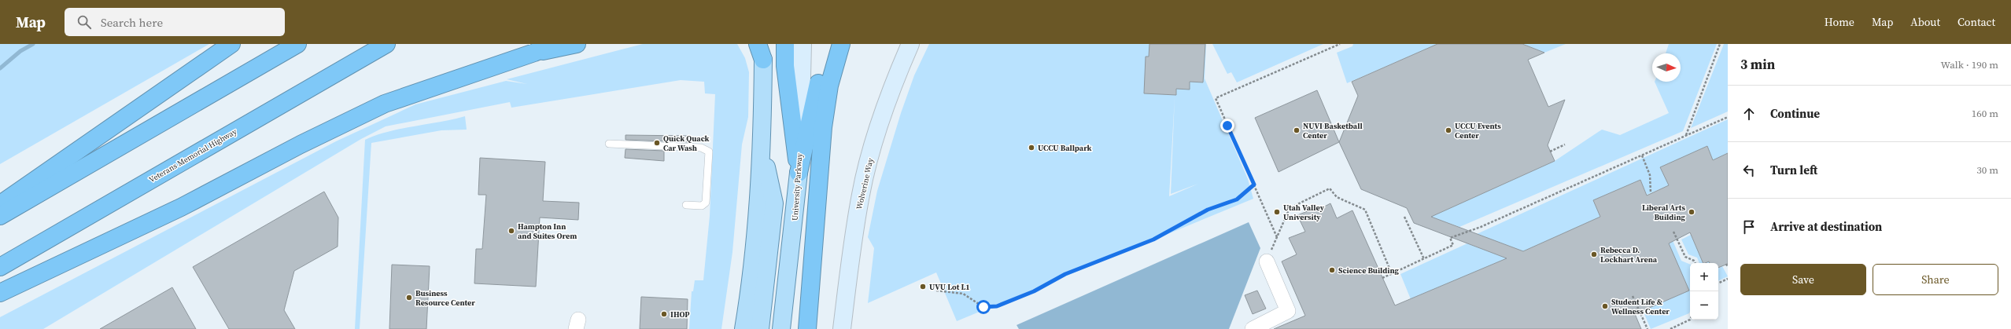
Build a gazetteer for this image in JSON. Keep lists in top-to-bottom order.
{
  "streets": {
    "highway": ["Veterans Memorial Highway"],
    "main road": ["Wolverine Way", "University Parkway"]
  },
  "places": [
    "NUVI Basketball Center",
    "UCCU Events Center",
    "Quick Quack Car Wash",
    "UCCU Ballpark",
    "Utah Valley University",
    "Liberal Arts Building",
    "Hampton Inn and Suites Orem",
    "Rebecca D. Lockhart Arena",
    "Science Building",
    "UVU Lot L1",
    "Business Resource Center",
    "Student Life & Wellness Center",
    "IHOP"
  ],
  "north": "right",
  "page": {
    "header": "Map",
    "search": "Search here",
    "nav": [
      "Home",
      "Map",
      "About",
      "Contact"
    ],
    "heading": ["3 min", "Walk · 190 m"],
    "list": [
      ["Continue", "160 m"],
      ["Turn left", "30 m"],
      "Arrive at destination"
    ],
    "buttons": ["Save", "Share"],
    "map_buttons": ["+", "−"]
  }
}
